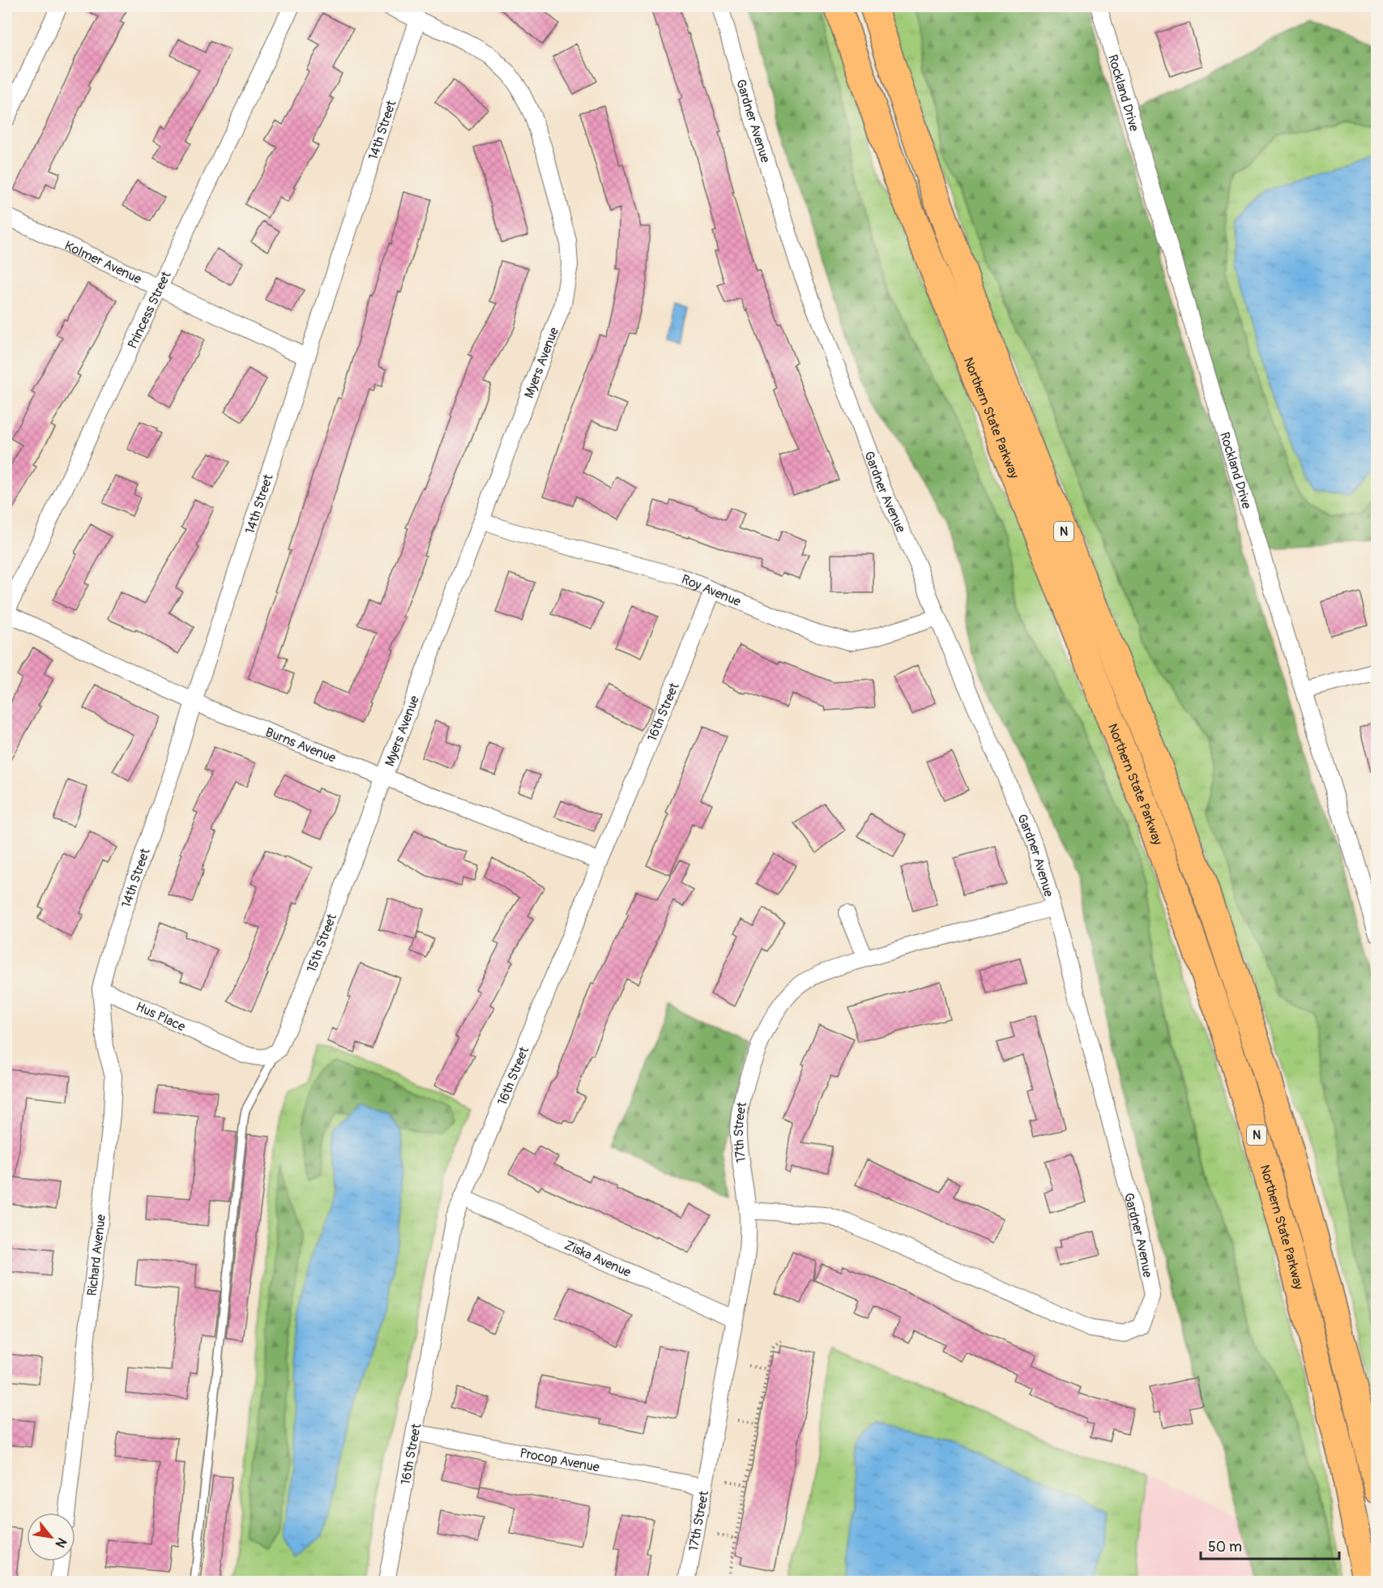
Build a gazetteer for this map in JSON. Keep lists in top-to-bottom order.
{
  "streets": {
    "highway": ["Northern State Parkway", "N"],
    "street": [
      "Rockland Drive",
      "Gardner Avenue",
      "14th Street",
      "Kolmer Avenue",
      "Princess Street",
      "Myers Avenue",
      "Roy Avenue",
      "16th Street",
      "Burns Avenue",
      "15th Street",
      "Hus Place",
      "17th Street",
      "Richard Avenue",
      "Ziska Avenue",
      "Procop Avenue"
    ]
  },
  "crossings": [
    ["Gardner Avenue", "Roy Avenue"],
    ["Gardner Avenue", "17th Street"],
    ["14th Street", "Kolmer Avenue"],
    ["14th Street", "Myers Avenue"],
    ["14th Street", "Burns Avenue"],
    ["14th Street", "Hus Place"],
    ["14th Street", "Richard Avenue"],
    ["Kolmer Avenue", "Princess Street"],
    ["Princess Street", "Burns Avenue"],
    ["Myers Avenue", "Roy Avenue"],
    ["Myers Avenue", "Burns Avenue"],
    ["Myers Avenue", "15th Street"],
    ["Roy Avenue", "16th Street"],
    ["16th Street", "Burns Avenue"],
    ["16th Street", "Ziska Avenue"],
    ["16th Street", "Procop Avenue"],
    ["Burns Avenue", "15th Street"],
    ["15th Street", "Hus Place"],
    ["Hus Place", "Richard Avenue"],
    ["17th Street", "Ziska Avenue"],
    ["17th Street", "Procop Avenue"]
  ],
  "scale_bar": "50 m",
  "north": "bottom right"
}
